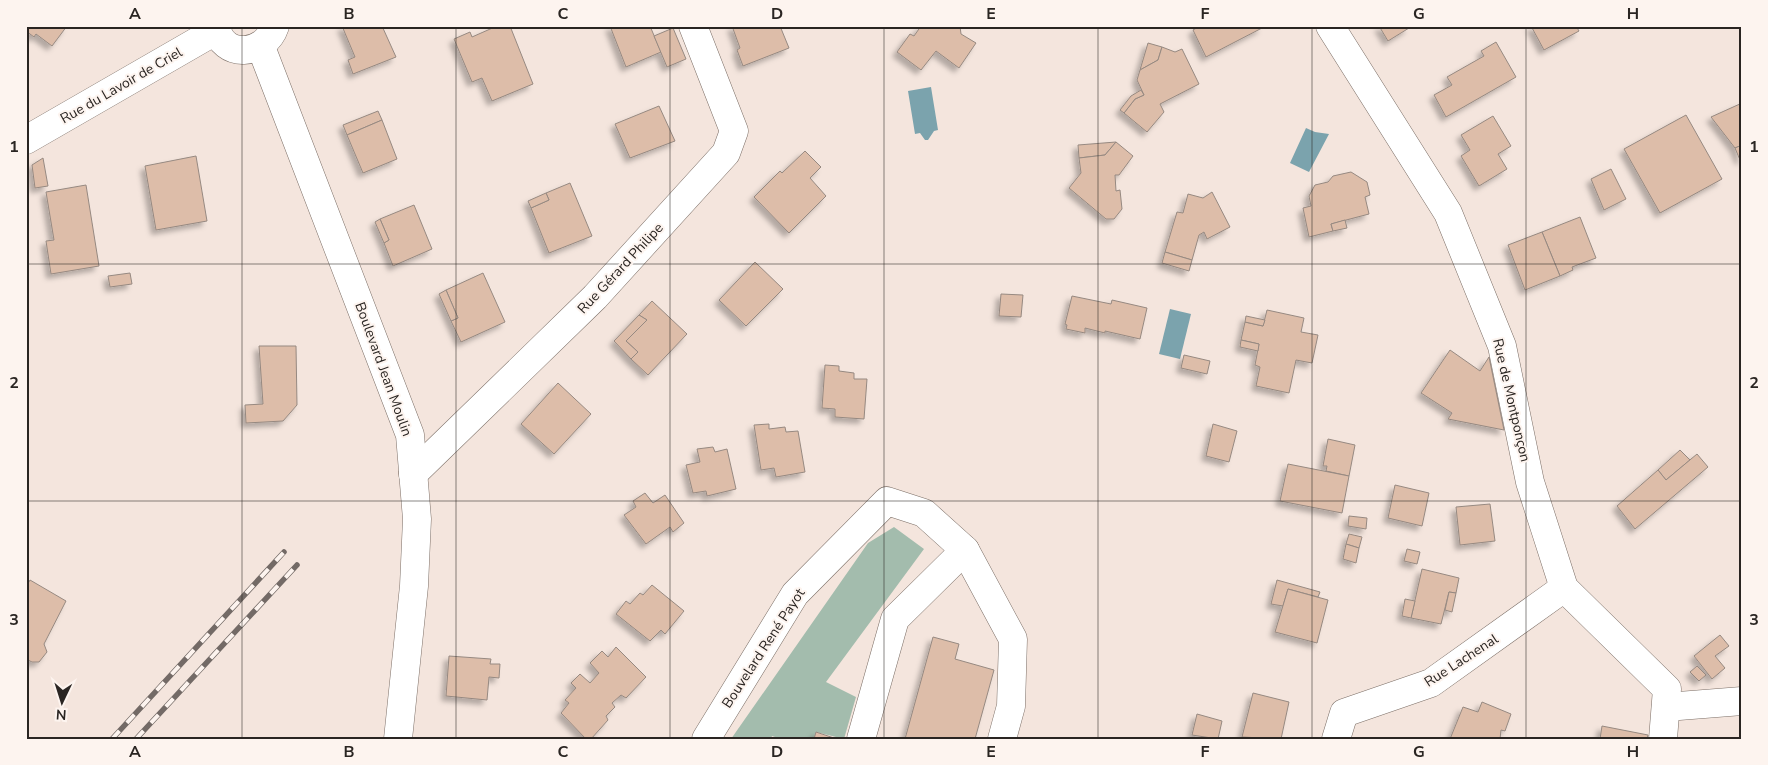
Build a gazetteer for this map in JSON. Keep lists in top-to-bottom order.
{
  "streets": {
    "street": [
      "Rue du Lavoir de Criel",
      "Rue Gérard Philipe",
      "Boulevard Jean Moulin",
      "Rue de Montponçon",
      "Bouvelard René Payot",
      "Rue Lachenal"
    ]
  },
  "crossings": [
    ["Rue Gérard Philipe", "Boulevard Jean Moulin"],
    ["Rue de Montponçon", "Rue Lachenal"]
  ],
  "north": "bottom",
  "grid": {
    "columns": [
      "A",
      "B",
      "C",
      "D",
      "E",
      "F",
      "G",
      "H"
    ],
    "rows": ["1", "2", "3"]
  }
}
